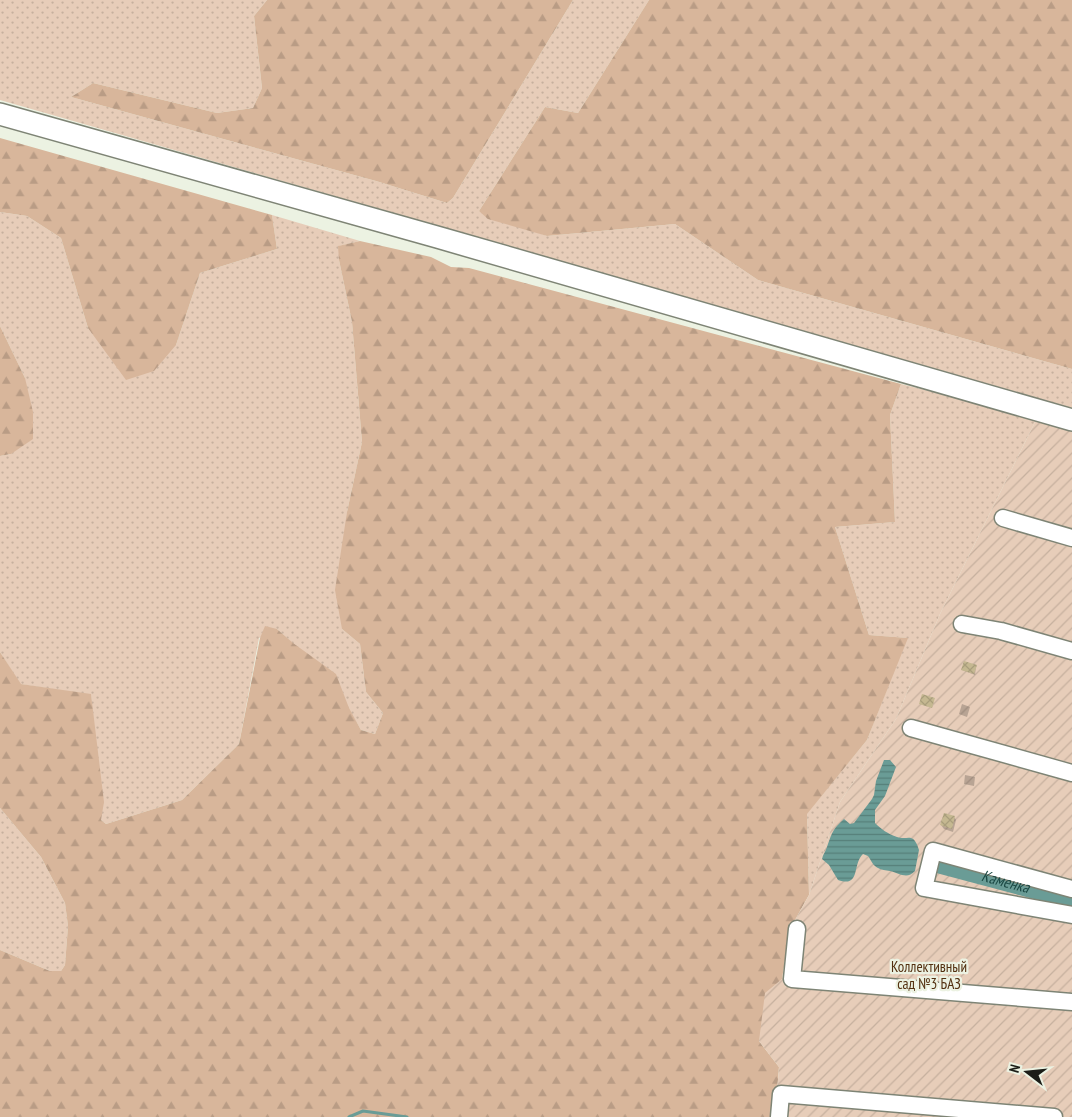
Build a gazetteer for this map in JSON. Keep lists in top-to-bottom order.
{
  "water": ["Каменка"],
  "parks": ["Коллективный сад №3 БАЗ"],
  "north": "left"
}
